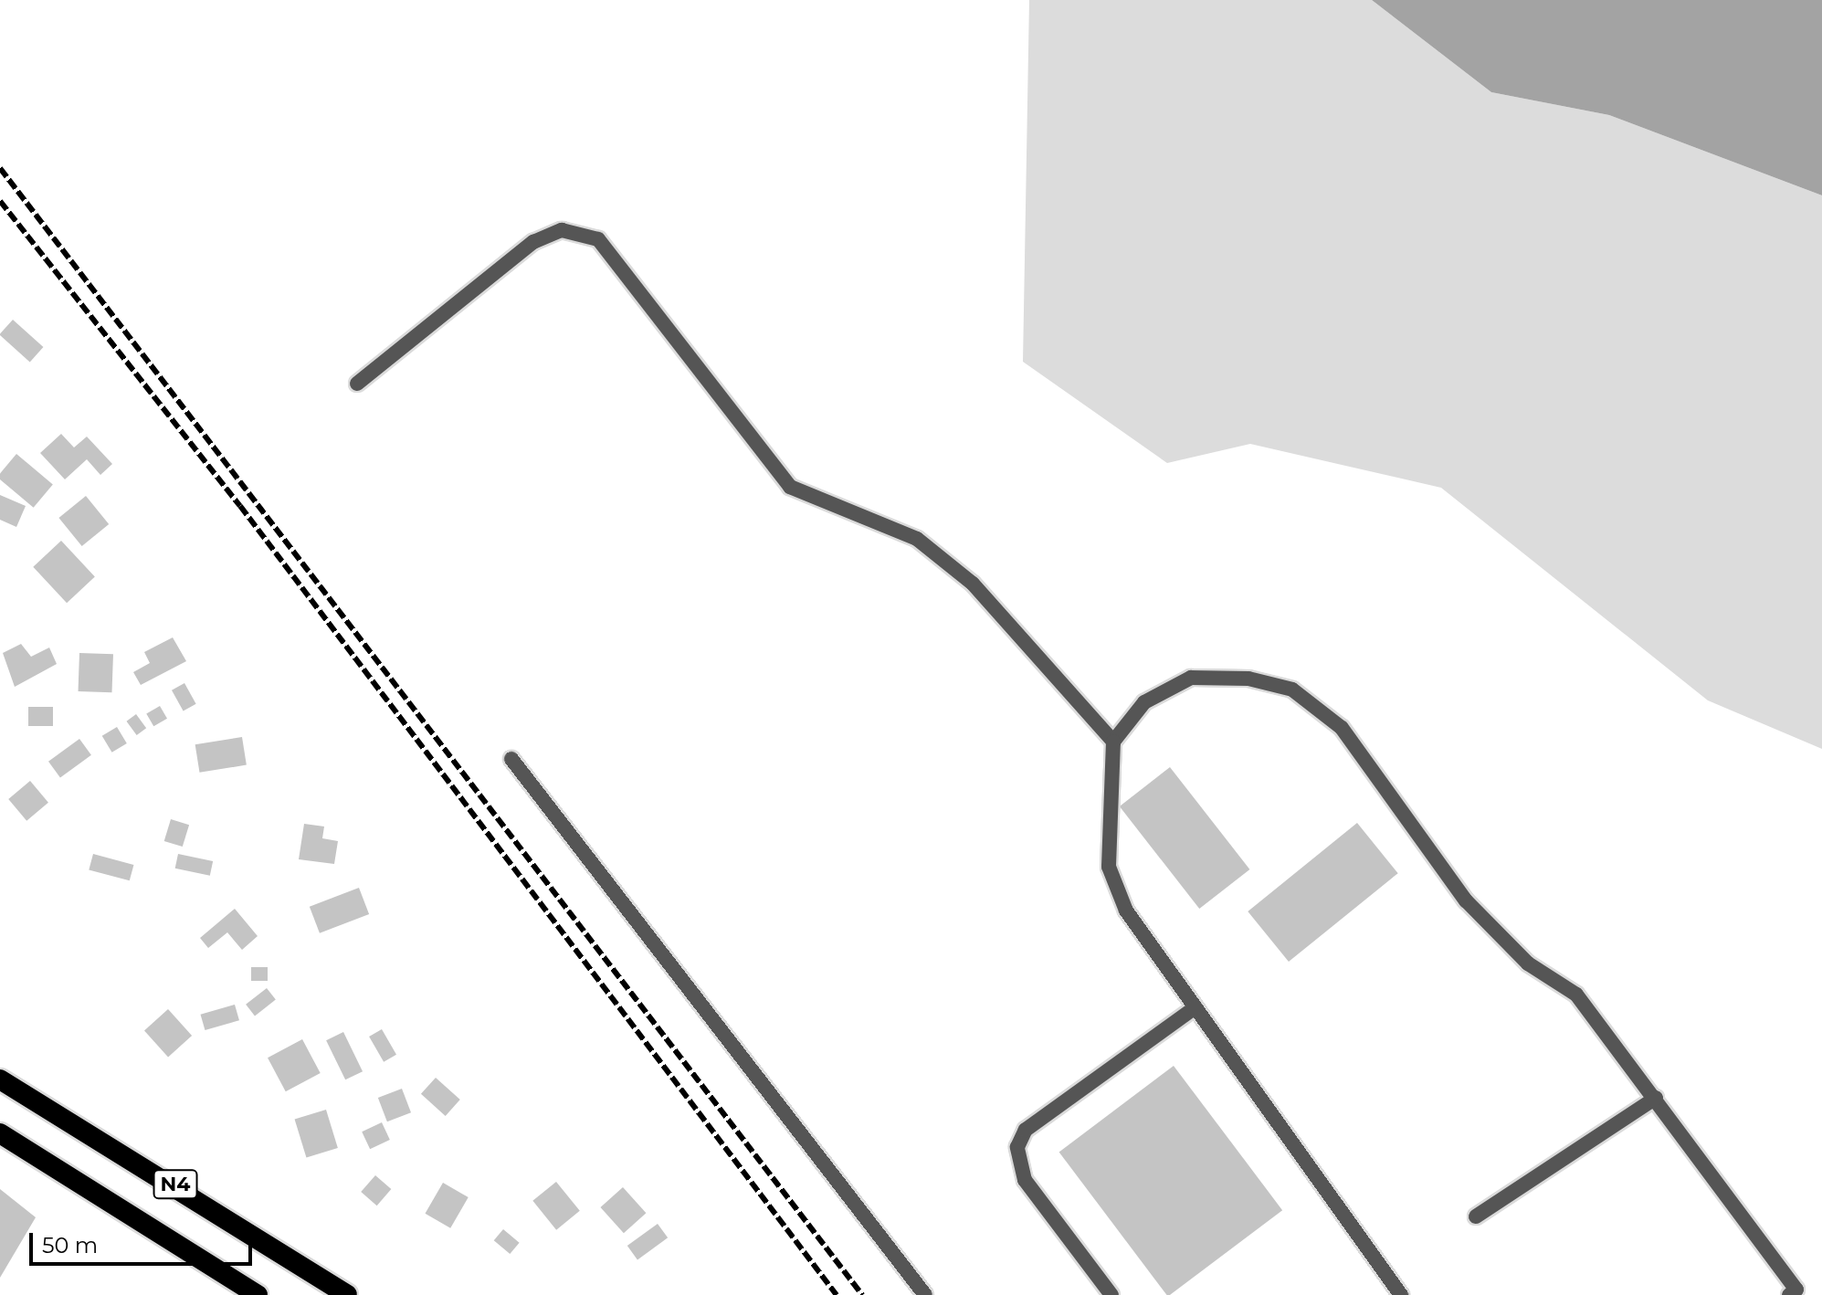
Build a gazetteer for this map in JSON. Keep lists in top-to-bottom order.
{
  "streets": {
    "highway": ["N4"]
  },
  "scale_bar": "50 m"
}
